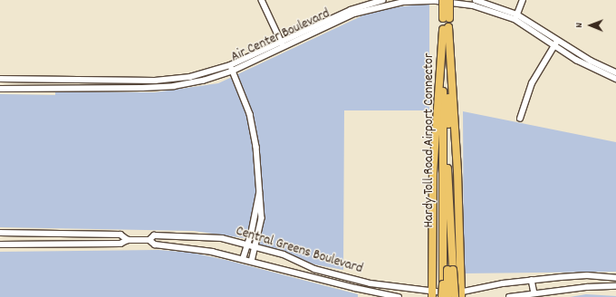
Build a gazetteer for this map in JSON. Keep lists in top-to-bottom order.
{
  "streets": {
    "highway": ["Hardy Toll Road Airport Connector"],
    "street": ["Air Center Boulevard", "Central Greens Boulevard"]
  },
  "crossings": [
    ["Air Center Boulevard", "Hardy Toll Road Airport Connector"]
  ],
  "north": "left"
}
